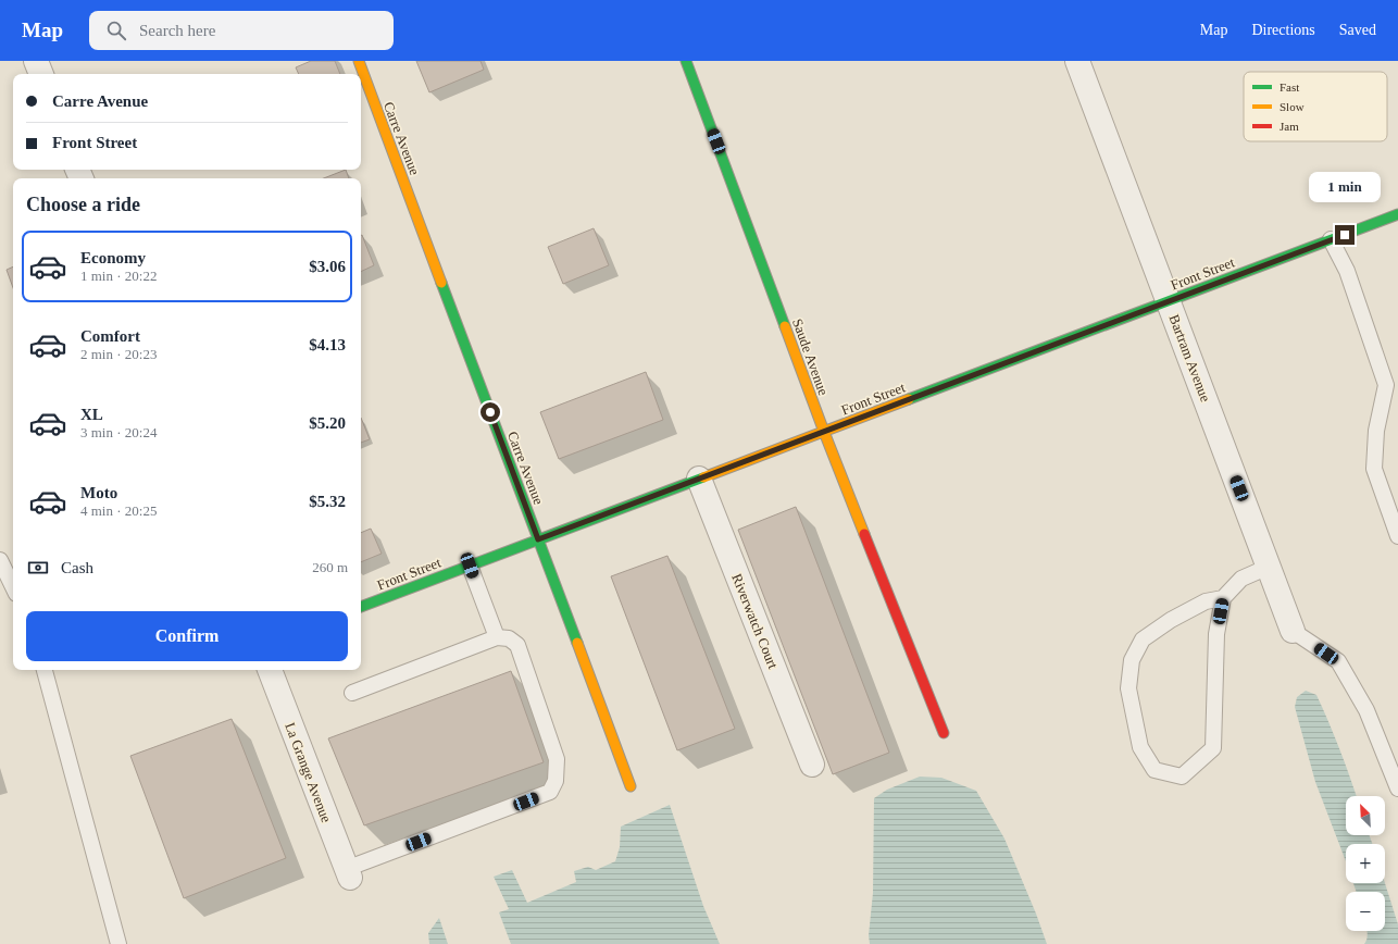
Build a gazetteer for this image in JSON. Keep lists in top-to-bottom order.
{
  "streets": {
    "street": [
      "Carre Avenue",
      "Front Street",
      "Saude Avenue",
      "Bartram Avenue",
      "Riverwatch Court",
      "La Grange Avenue"
    ]
  },
  "crossings": [
    ["Carre Avenue", "Front Street"],
    ["Front Street", "Saude Avenue"],
    ["Front Street", "Bartram Avenue"],
    ["Front Street", "Riverwatch Court"]
  ],
  "legend": ["Fast", "Slow", "Jam"],
  "north": "top left",
  "page": {
    "header": "Map",
    "search": "Search here",
    "nav": ["Map", "Directions", "Saved"],
    "banner": ["Carre Avenue", "Front Street"],
    "bubble": "1 min",
    "heading": "Choose a ride",
    "list": [
      {
        "name": "Economy",
        "note": "1 min · 20:22",
        "value": "$3.06"
      },
      {
        "name": "Comfort",
        "note": "2 min · 20:23",
        "value": "$4.13"
      },
      {
        "name": "XL",
        "note": "3 min · 20:24",
        "value": "$5.20"
      },
      {
        "name": "Moto",
        "note": "4 min · 20:25",
        "value": "$5.32"
      }
    ],
    "pay": ["Cash", "260 m"],
    "buttons": "Confirm",
    "map_buttons": ["+", "−"]
  }
}
